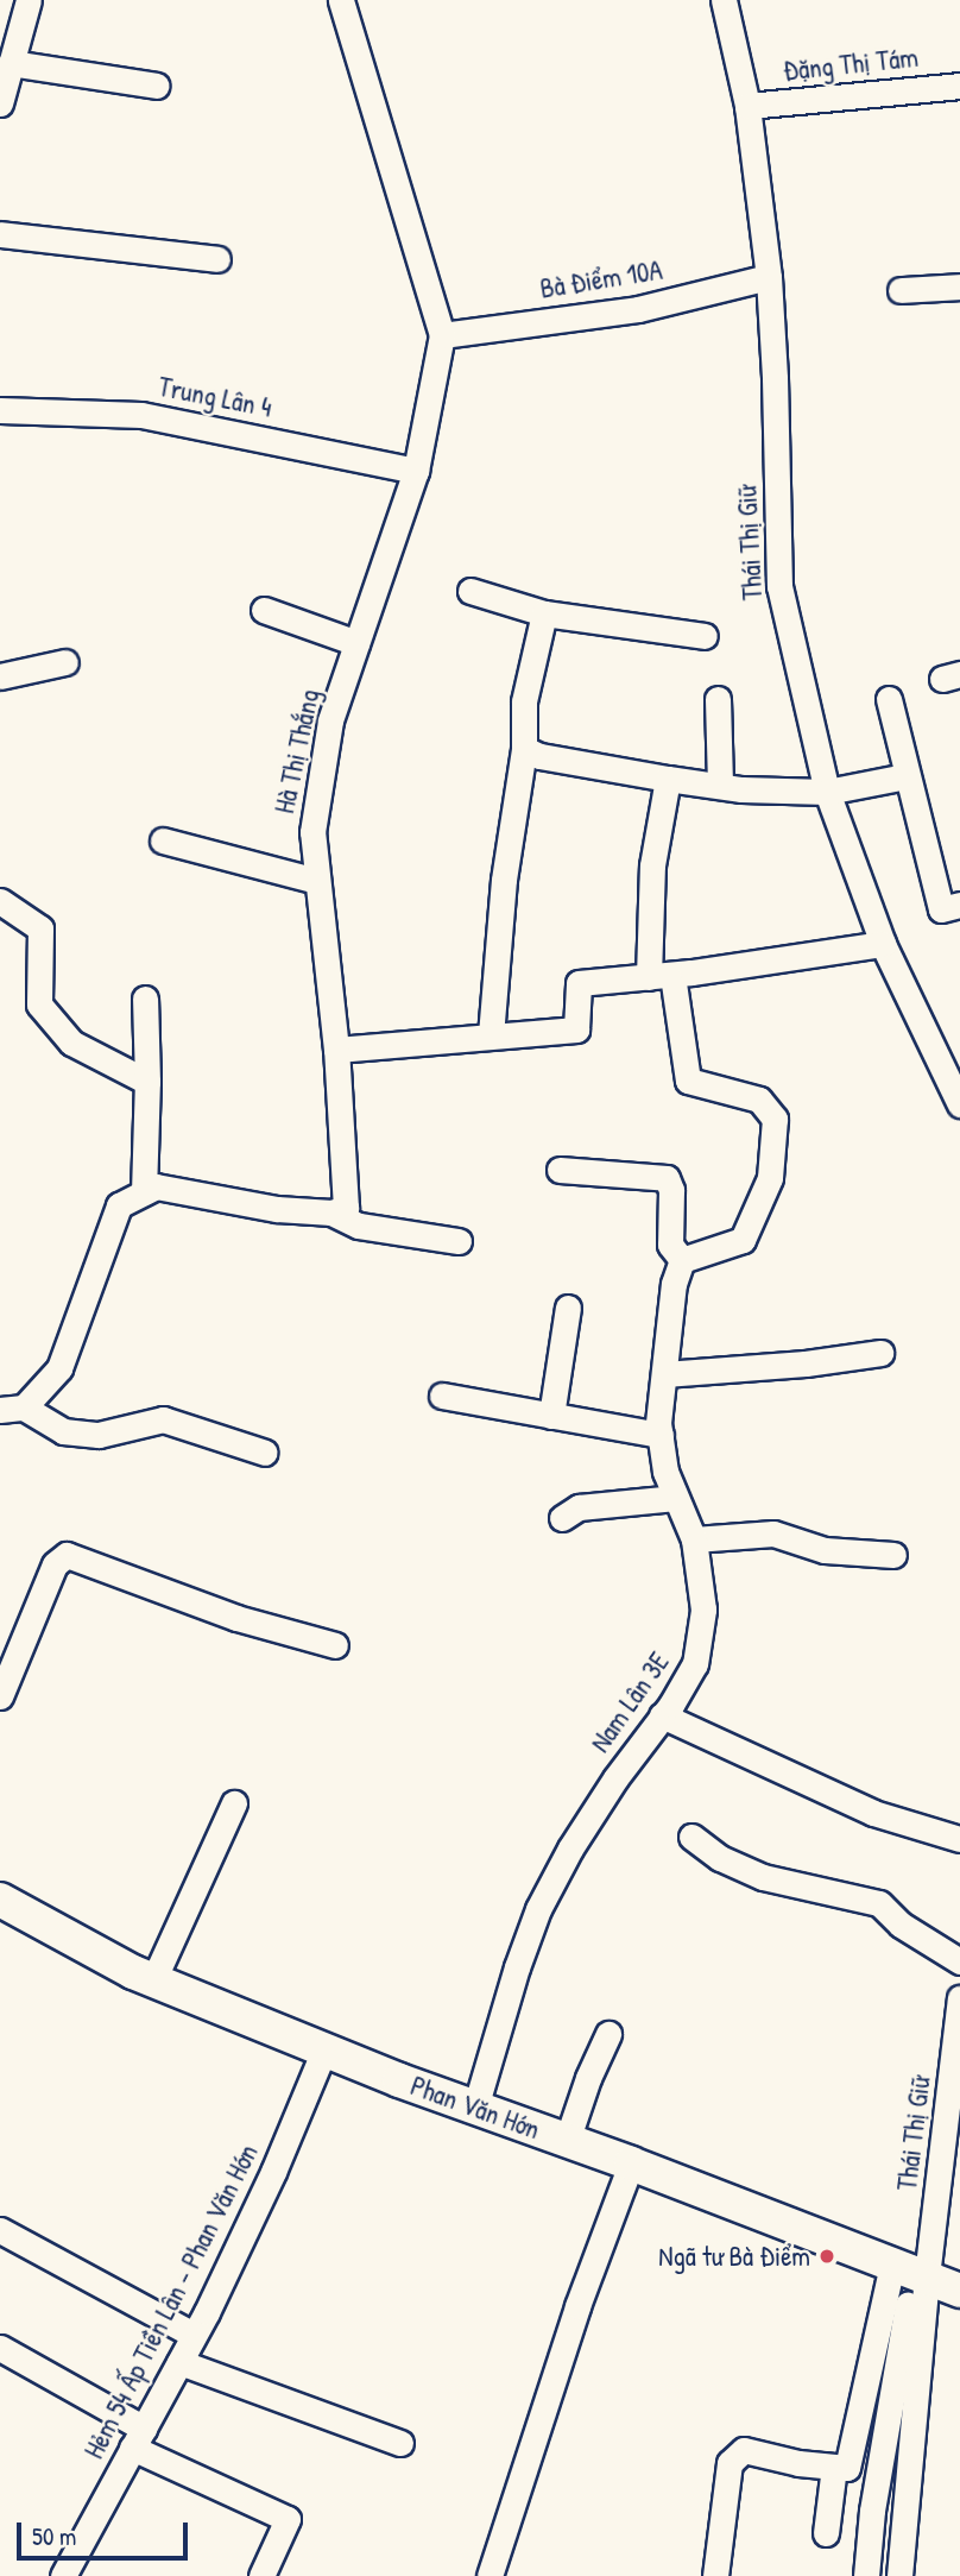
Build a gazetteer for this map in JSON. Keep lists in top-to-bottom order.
{
  "streets": {
    "main road": ["Phan Văn Hớn"],
    "street": [
      "Đặng Thị Tám",
      "Bà Điểm 10A",
      "Trung Lân 4",
      "Thái Thị Giữ",
      "Hà Thị Thắng",
      "Nam Lân 3E",
      "Hẻm 54 Ấp Tiền Lân - Phan Văn Hớn"
    ]
  },
  "crossings": [
    ["Đặng Thị Tám", "Thái Thị Giữ"],
    ["Bà Điểm 10A", "Thái Thị Giữ"],
    ["Bà Điểm 10A", "Hà Thị Thắng"],
    ["Trung Lân 4", "Hà Thị Thắng"],
    ["Thái Thị Giữ", "Phan Văn Hớn"],
    ["Nam Lân 3E", "Phan Văn Hớn"],
    ["Phan Văn Hớn", "Hẻm 54 Ấp Tiền Lân - Phan Văn Hớn"]
  ],
  "places": ["Ngã tư Bà Điểm"],
  "scale_bar": "50 m"
}
